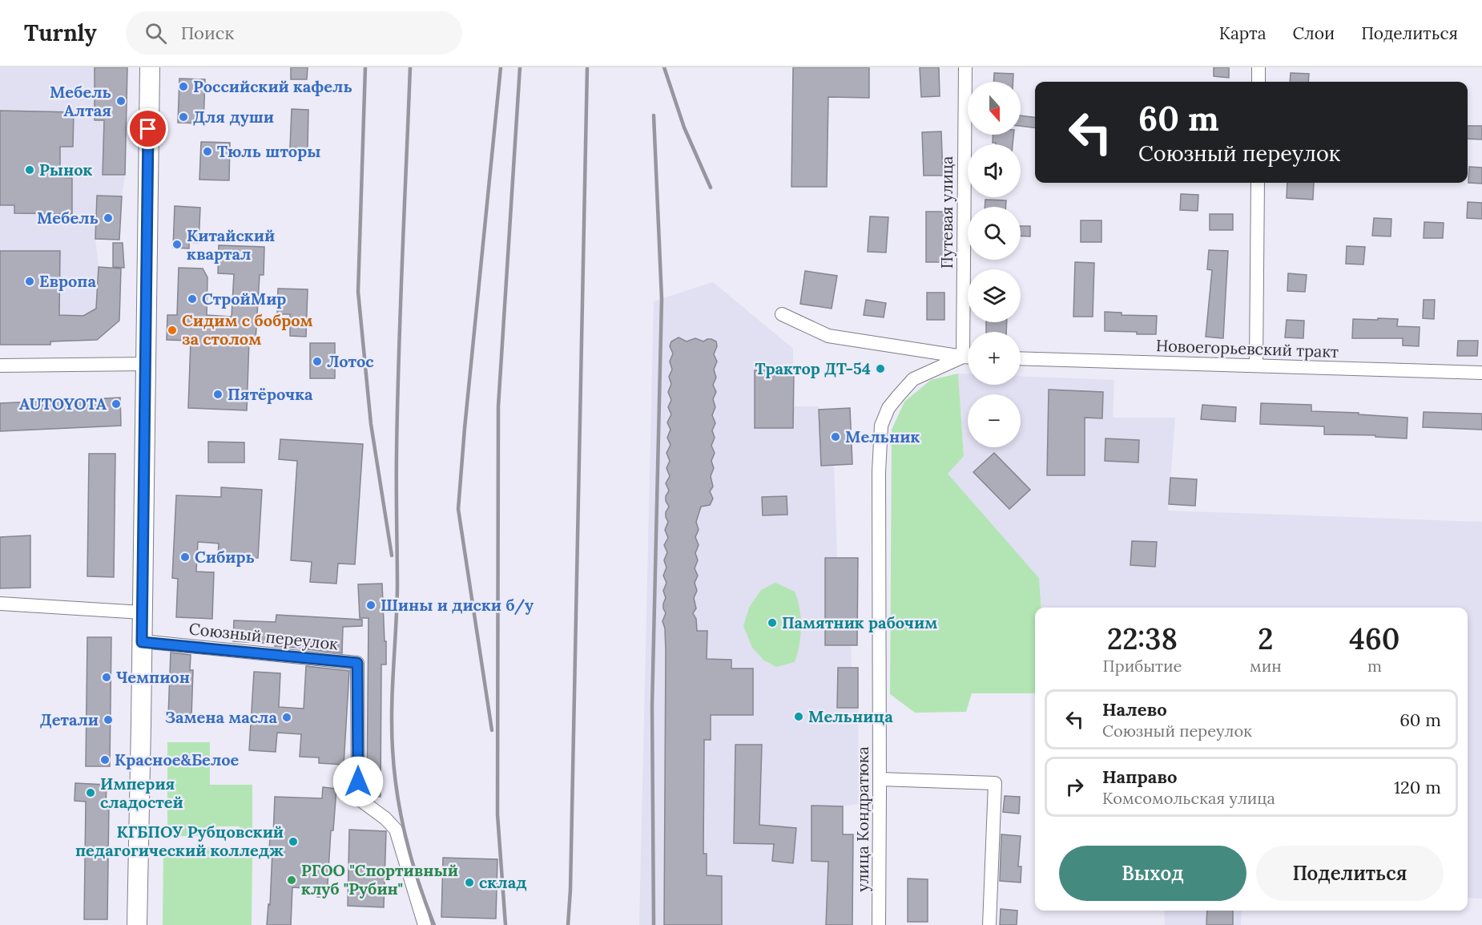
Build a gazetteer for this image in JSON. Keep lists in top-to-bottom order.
{
  "streets": {
    "street": [
      "Путевая улица",
      "Новоегорьевский тракт",
      "Союзный переулок",
      "улица Кондратюка"
    ]
  },
  "places": [
    "Российский кафель",
    "Мебель Алтая",
    "Для души",
    "Тюль шторы",
    "Рынок",
    "Мебель",
    "Китайский квартал",
    "Европа",
    "СтройМир",
    "Сидим с бобром за столом",
    "Лотос",
    "Трактор ДТ-54",
    "Пятёрочка",
    "AUTOYOTA",
    "Мельник",
    "Сибирь",
    "Шины и диски б/у",
    "Памятник рабочим",
    "Чемпион",
    "Мельница",
    "Замена масла",
    "Детали",
    "Красное&Белое",
    "Империя сладостей",
    "КГБПОУ Рубцовский педагогический колледж",
    "РГОО \"Спортивный клуб \"Рубин\"",
    "склад"
  ],
  "north": "bottom",
  "page": {
    "header": "Turnly",
    "search": "Поиск",
    "nav": ["Карта", "Слои", "Поделиться"],
    "map_buttons": ["+", "−"],
    "turn": ["60 m", "Союзный переулок"],
    "eta": [
      "22:38",
      "Прибытие",
      "2",
      "мин",
      "460",
      "m"
    ],
    "list": [
      {
        "name": "Налево",
        "note": "Союзный переулок",
        "value": "60 m"
      },
      {
        "name": "Направо",
        "note": "Комсомольская улица",
        "value": "120 m"
      }
    ],
    "buttons": ["Выход", "Поделиться"]
  }
}
